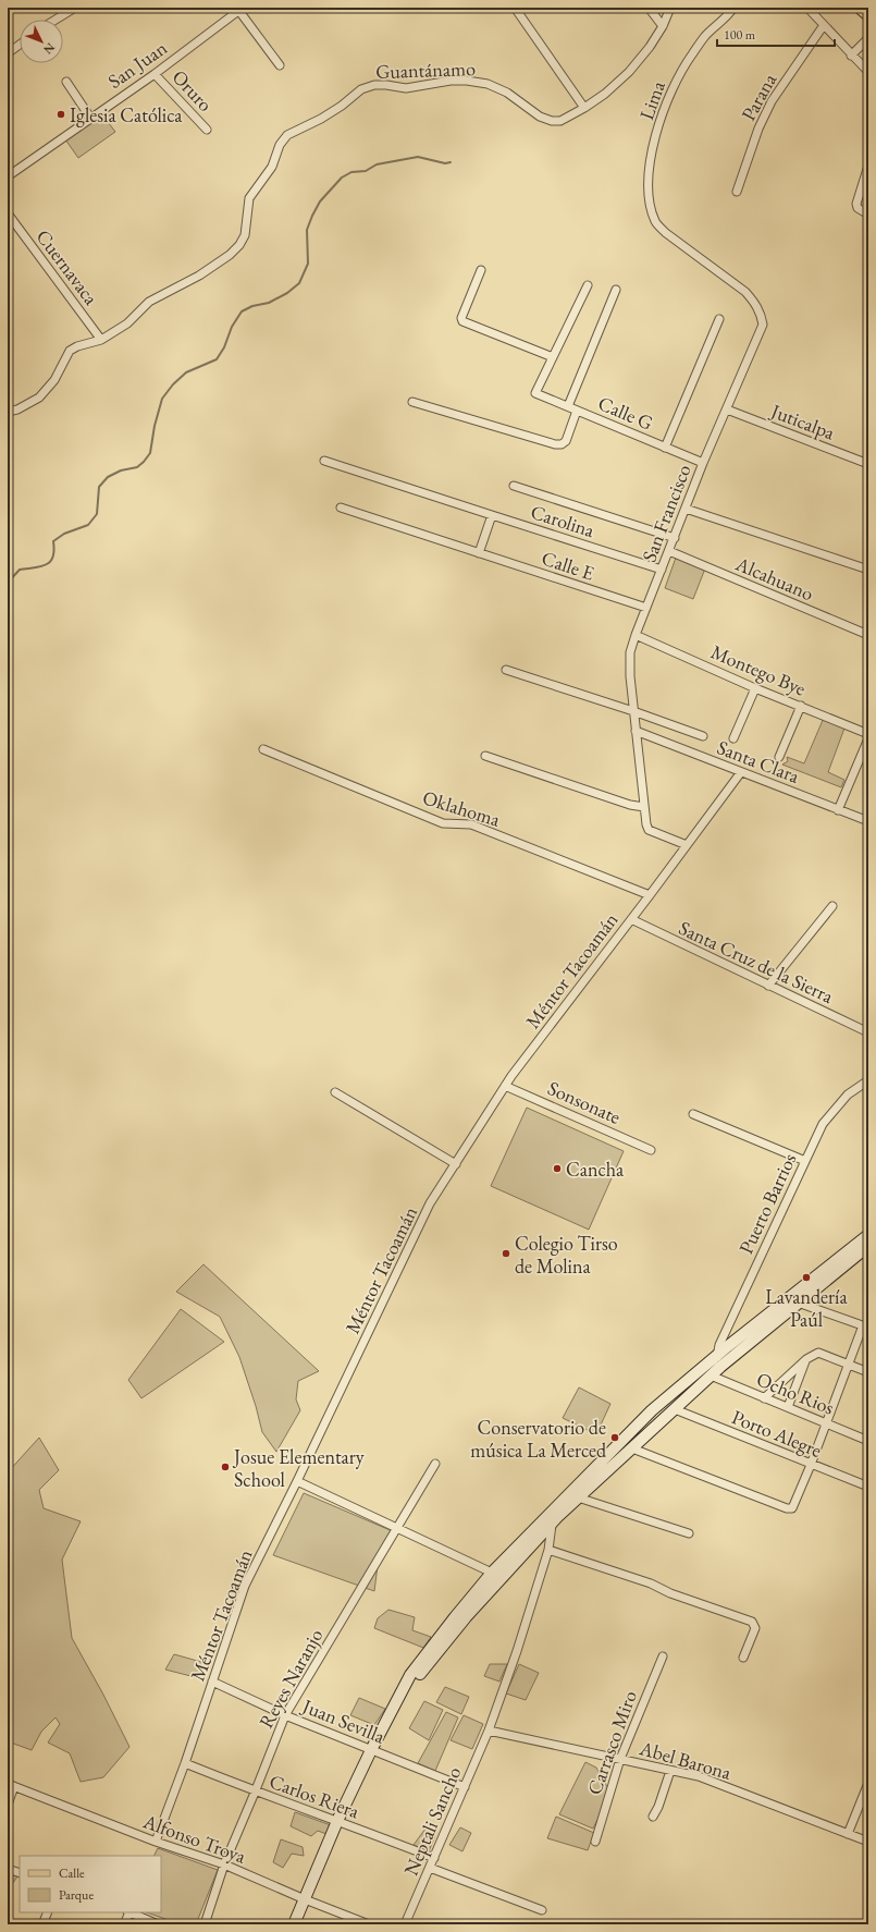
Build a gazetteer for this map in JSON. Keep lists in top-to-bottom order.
{
  "streets": {
    "street": [
      "San Juan",
      "Guantánamo",
      "Oruro",
      "Parana",
      "Lima",
      "Cuernavaca",
      "Calle G",
      "Juticalpa",
      "San Francisco",
      "Carolina",
      "Calle E",
      "Alcahuano",
      "Montego Bye",
      "Santa Clara",
      "Oklahoma",
      "Santa Cruz de la Sierra",
      "Méntor Tacoamán",
      "Sonsonate",
      "Puerto Barrios",
      "Ocho Rios",
      "Porto Alegre",
      "Reyes Naranjo",
      "Juan Sevilla",
      "Carrasco Miro",
      "Abel Barona",
      "Carlos Riera",
      "Neptali Sancho",
      "Alfonso Troya"
    ]
  },
  "crossings": [
    ["San Juan", "Oruro"],
    ["Guantánamo", "Cuernavaca"],
    ["Lima", "San Francisco"],
    ["Calle G", "San Francisco"],
    ["Juticalpa", "San Francisco"],
    ["San Francisco", "Carolina"],
    ["San Francisco", "Calle E"],
    ["San Francisco", "Alcahuano"],
    ["San Francisco", "Montego Bye"],
    ["San Francisco", "Santa Clara"],
    ["San Francisco", "Méntor Tacoamán"],
    ["Santa Clara", "Méntor Tacoamán"],
    ["Oklahoma", "Méntor Tacoamán"],
    ["Santa Cruz de la Sierra", "Méntor Tacoamán"],
    ["Méntor Tacoamán", "Sonsonate"],
    ["Méntor Tacoamán", "Juan Sevilla"],
    ["Méntor Tacoamán", "Carlos Riera"],
    ["Méntor Tacoamán", "Alfonso Troya"],
    ["Reyes Naranjo", "Juan Sevilla"],
    ["Reyes Naranjo", "Carlos Riera"],
    ["Reyes Naranjo", "Alfonso Troya"],
    ["Juan Sevilla", "Neptali Sancho"],
    ["Carrasco Miro", "Abel Barona"],
    ["Abel Barona", "Neptali Sancho"],
    ["Carlos Riera", "Neptali Sancho"]
  ],
  "places": [
    "Iglesia Católica",
    "Cancha",
    "Colegio Tirso de Molina",
    "Lavandería Paúl",
    "Conservatorio de música La Merced",
    "Josue Elementary School"
  ],
  "legend": ["Calle", "Parque"],
  "scale_bar": "100 m",
  "north": "bottom right"
}
